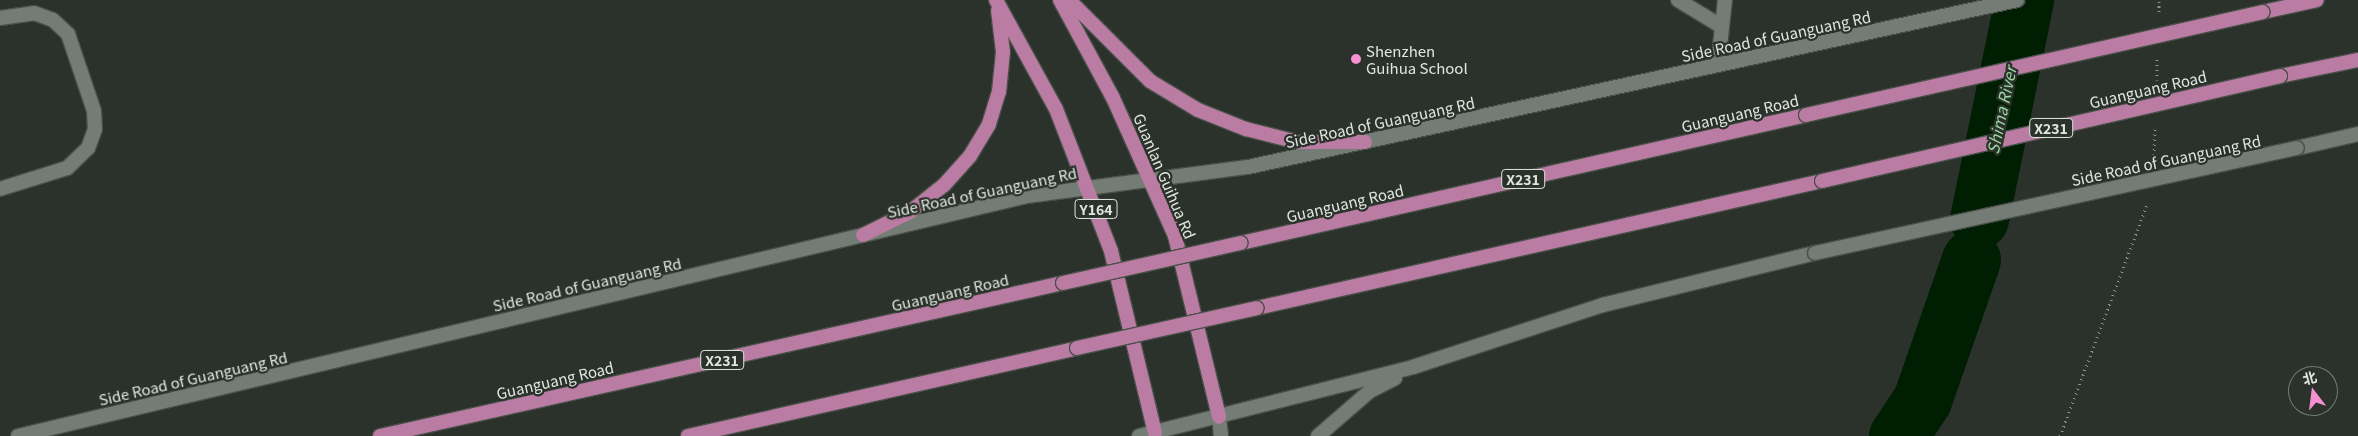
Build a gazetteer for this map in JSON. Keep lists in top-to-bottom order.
{
  "streets": {
    "main road": [
      "Side Road of Guanguang Rd",
      "Guanguang Road",
      "X231",
      "Guanlan Guihua Rd",
      "Y164"
    ]
  },
  "crossings": [
    ["Side Road of Guanguang Rd", "Guanlan Guihua Rd"],
    ["Side Road of Guanguang Rd", "Y164"]
  ],
  "water": ["Shima River"],
  "places": ["Shenzhen Guihua School"],
  "north": "top"
}
